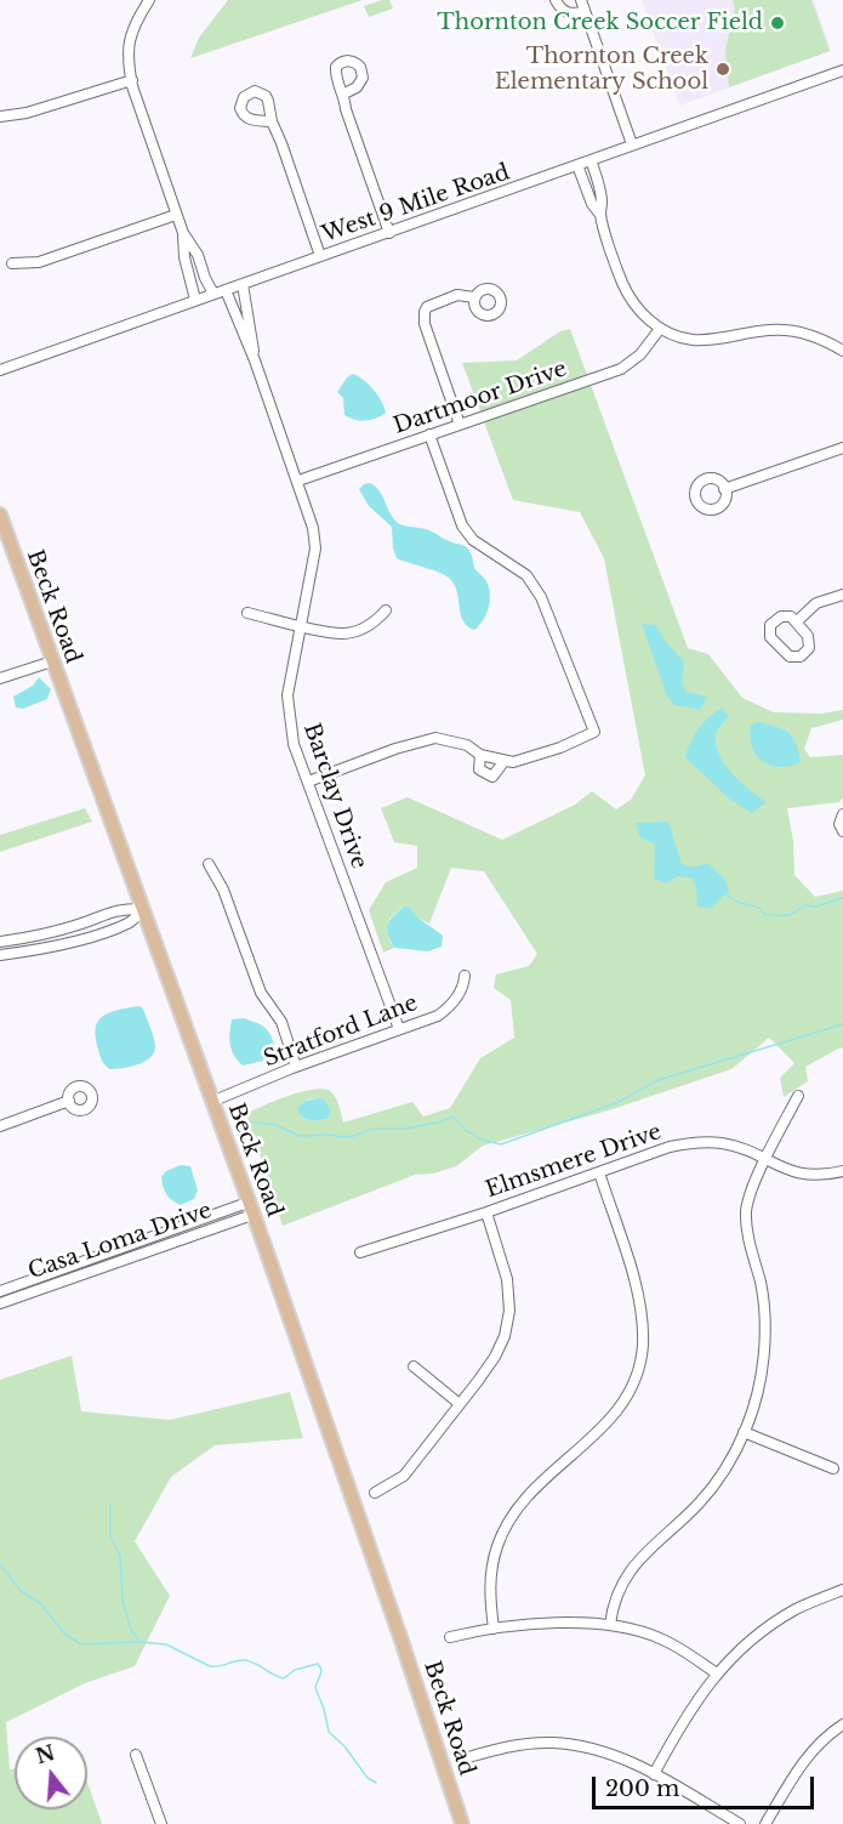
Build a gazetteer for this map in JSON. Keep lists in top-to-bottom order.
{
  "streets": {
    "main road": ["Beck Road"],
    "street": [
      "West 9 Mile Road",
      "Dartmoor Drive",
      "Barclay Drive",
      "Stratford Lane",
      "Elmsmere Drive",
      "Casa Loma Drive"
    ]
  },
  "crossings": [
    ["West 9 Mile Road", "Barclay Drive"],
    ["Dartmoor Drive", "Barclay Drive"],
    ["Beck Road", "Stratford Lane"],
    ["Beck Road", "Casa Loma Drive"],
    ["Barclay Drive", "Stratford Lane"]
  ],
  "places": ["Thornton Creek Soccer Field", "Thornton Creek Elementary School"],
  "scale_bar": "200 m",
  "north": "top"
}
